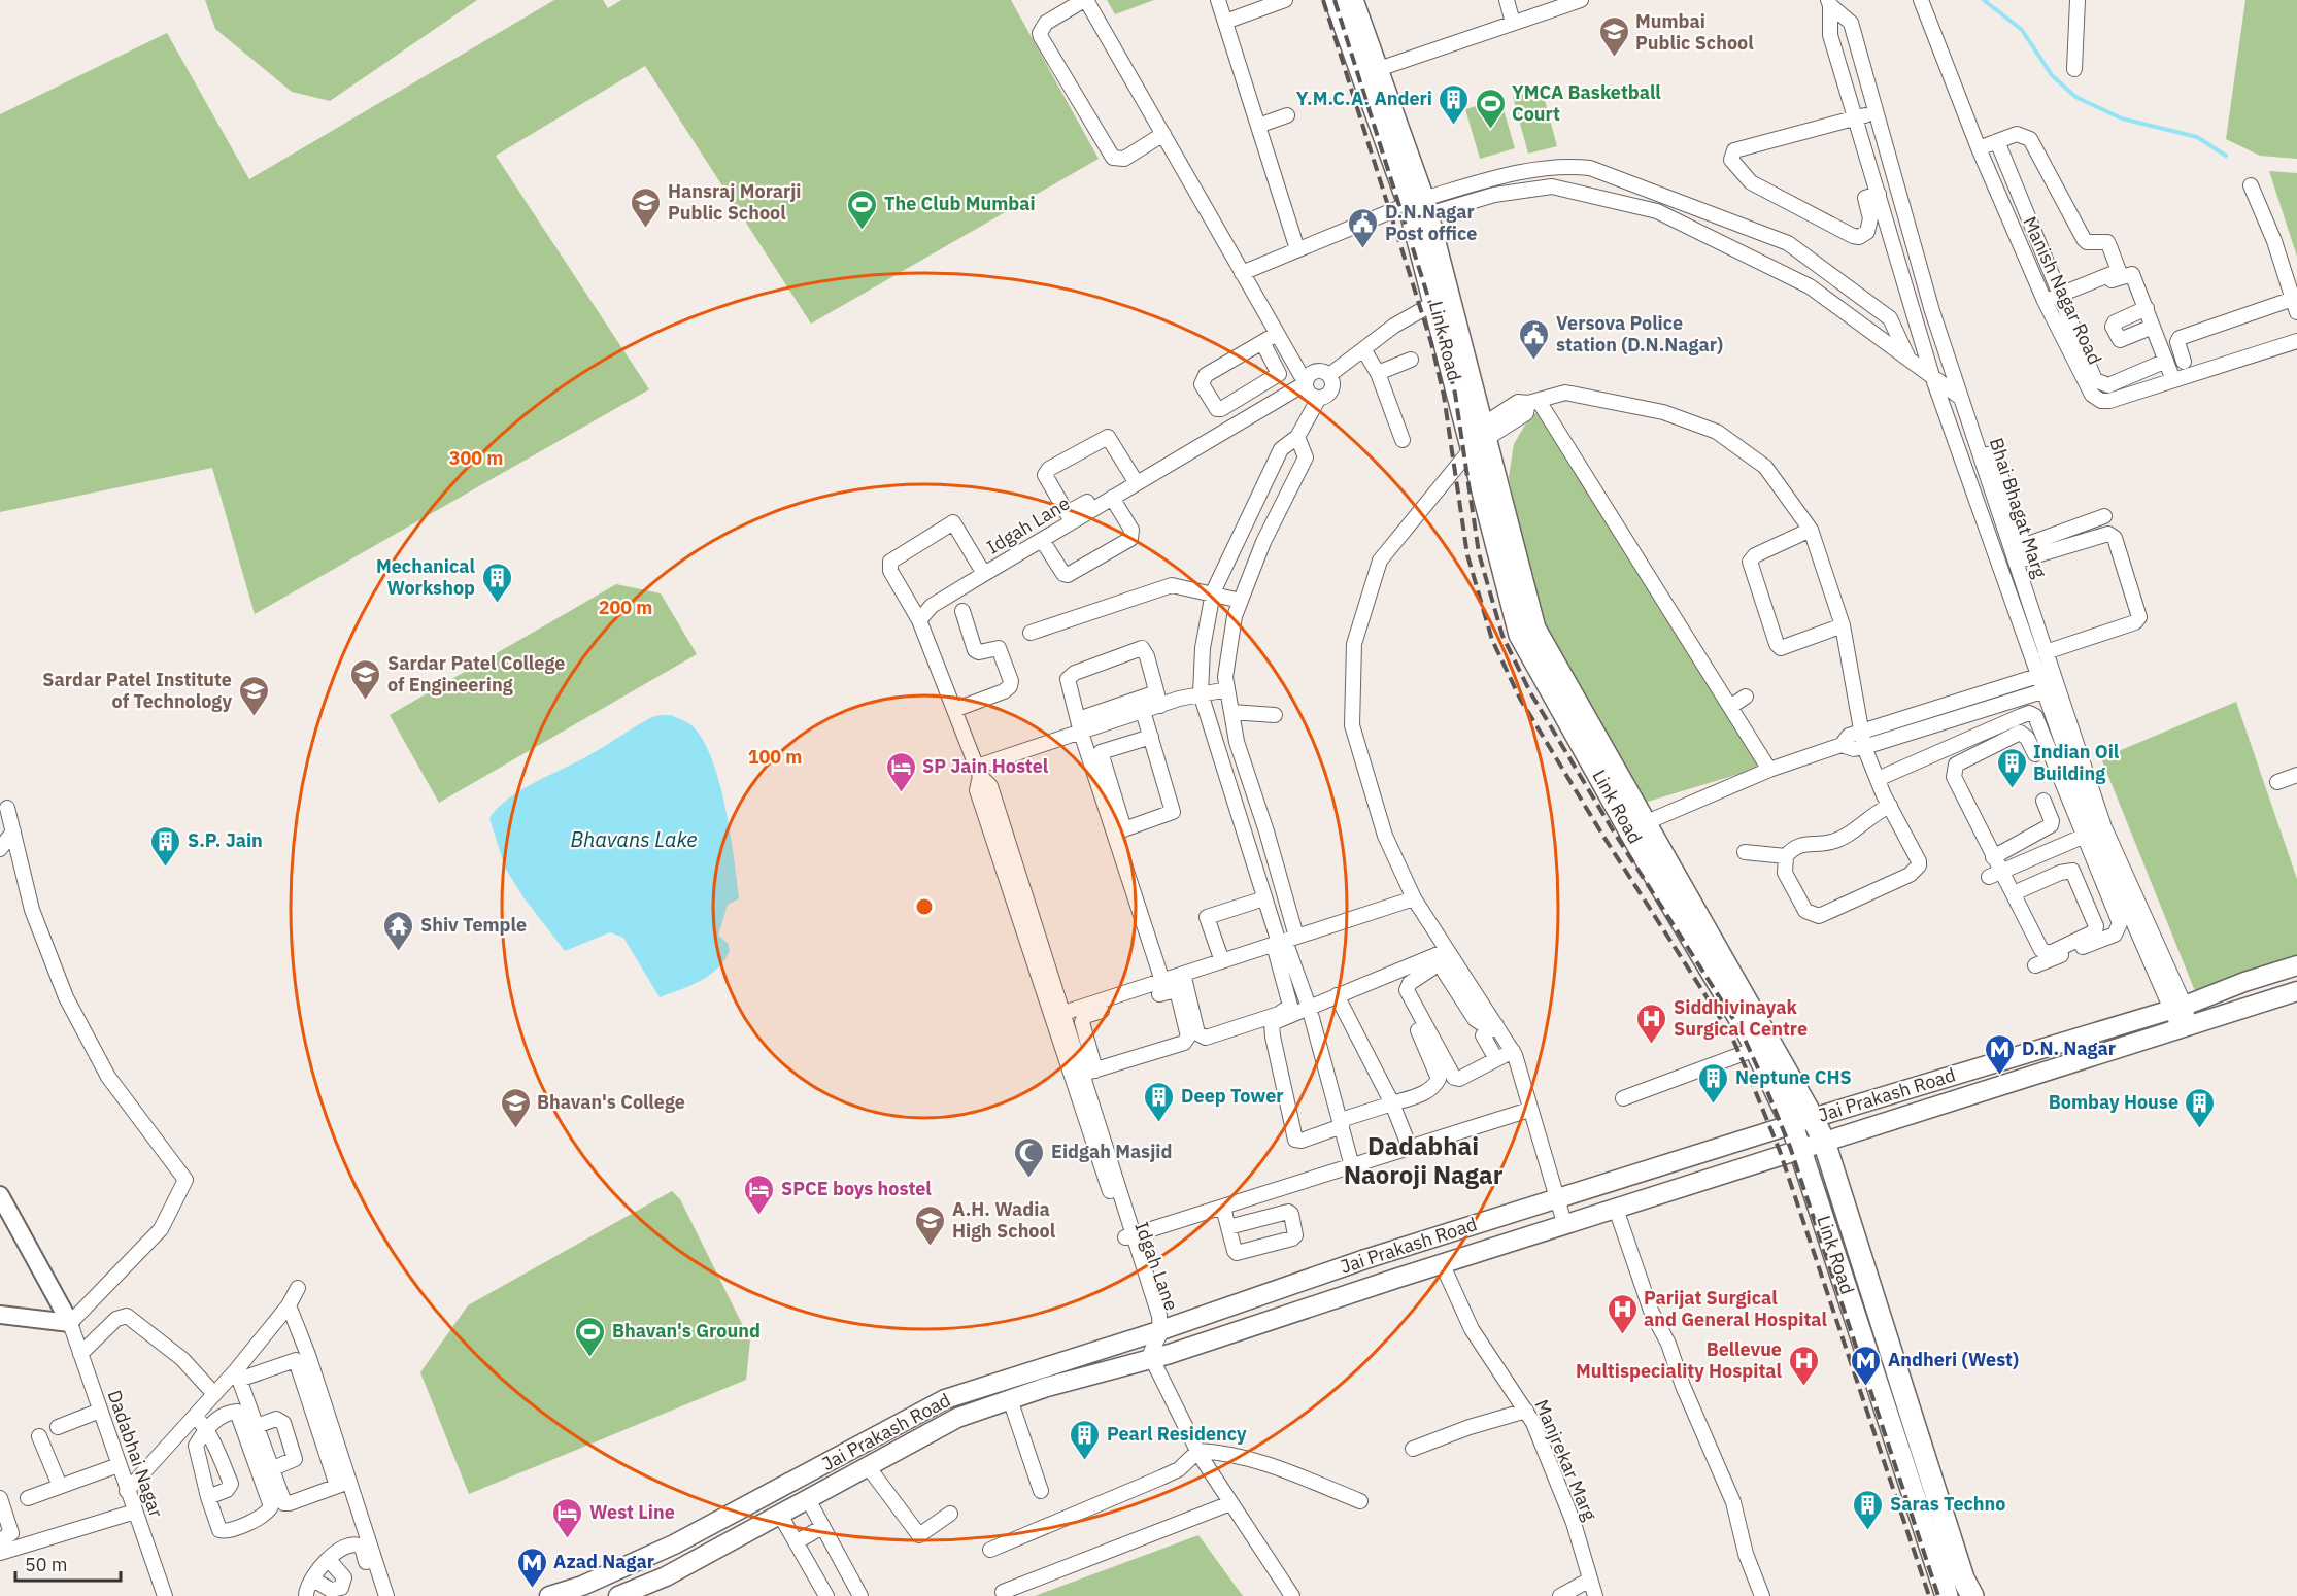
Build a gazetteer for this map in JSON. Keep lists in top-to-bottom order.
{
  "streets": {
    "main road": ["Link Road", "Jai Prakash Road"],
    "street": [
      "Manish Nagar Road",
      "Bhai Bhagat Marg",
      "Idgah Lane",
      "Dadabhai Nagar",
      "Manjrekar Marg"
    ]
  },
  "crossings": [
    ["Link Road", "Jai Prakash Road"],
    ["Idgah Lane", "Jai Prakash Road"],
    ["Jai Prakash Road", "Manjrekar Marg"]
  ],
  "districts": ["Dadabhai Naoroji Nagar"],
  "water": ["Bhavans Lake"],
  "places": {
    "school or university": [
      "Mumbai Public School",
      "Hansraj Morarji Public School",
      "Sardar Patel College of Engineering",
      "Sardar Patel Institute of Technology",
      "Bhavan's College",
      "A.H. Wadia High School"
    ],
    "building": [
      "Y.M.C.A. Anderi",
      "Mechanical Workshop",
      "Indian Oil Building",
      "S.P. Jain",
      "Neptune CHS",
      "Deep Tower",
      "Bombay House",
      "Pearl Residency",
      "Saras Techno"
    ],
    "sports": ["YMCA Basketball Court", "The Club Mumbai", "Bhavan's Ground"],
    "public building": ["D.N.Nagar Post office", "Versova Police station (D.N.Nagar)"],
    "hotel": ["SP Jain Hostel", "SPCE boys hostel", "West Line"],
    "temple": ["Shiv Temple"],
    "hospital": ["Siddhivinayak Surgical Centre", "Parijat Surgical and General Hospital", "Bellevue Multispeciality Hospital"],
    "metro station": ["D.N. Nagar", "Andheri (West)", "Azad Nagar"],
    "mosque": ["Eidgah Masjid"]
  },
  "scale_bar": "50 m",
  "rings": ["300 m", "200 m", "100 m"]
}
